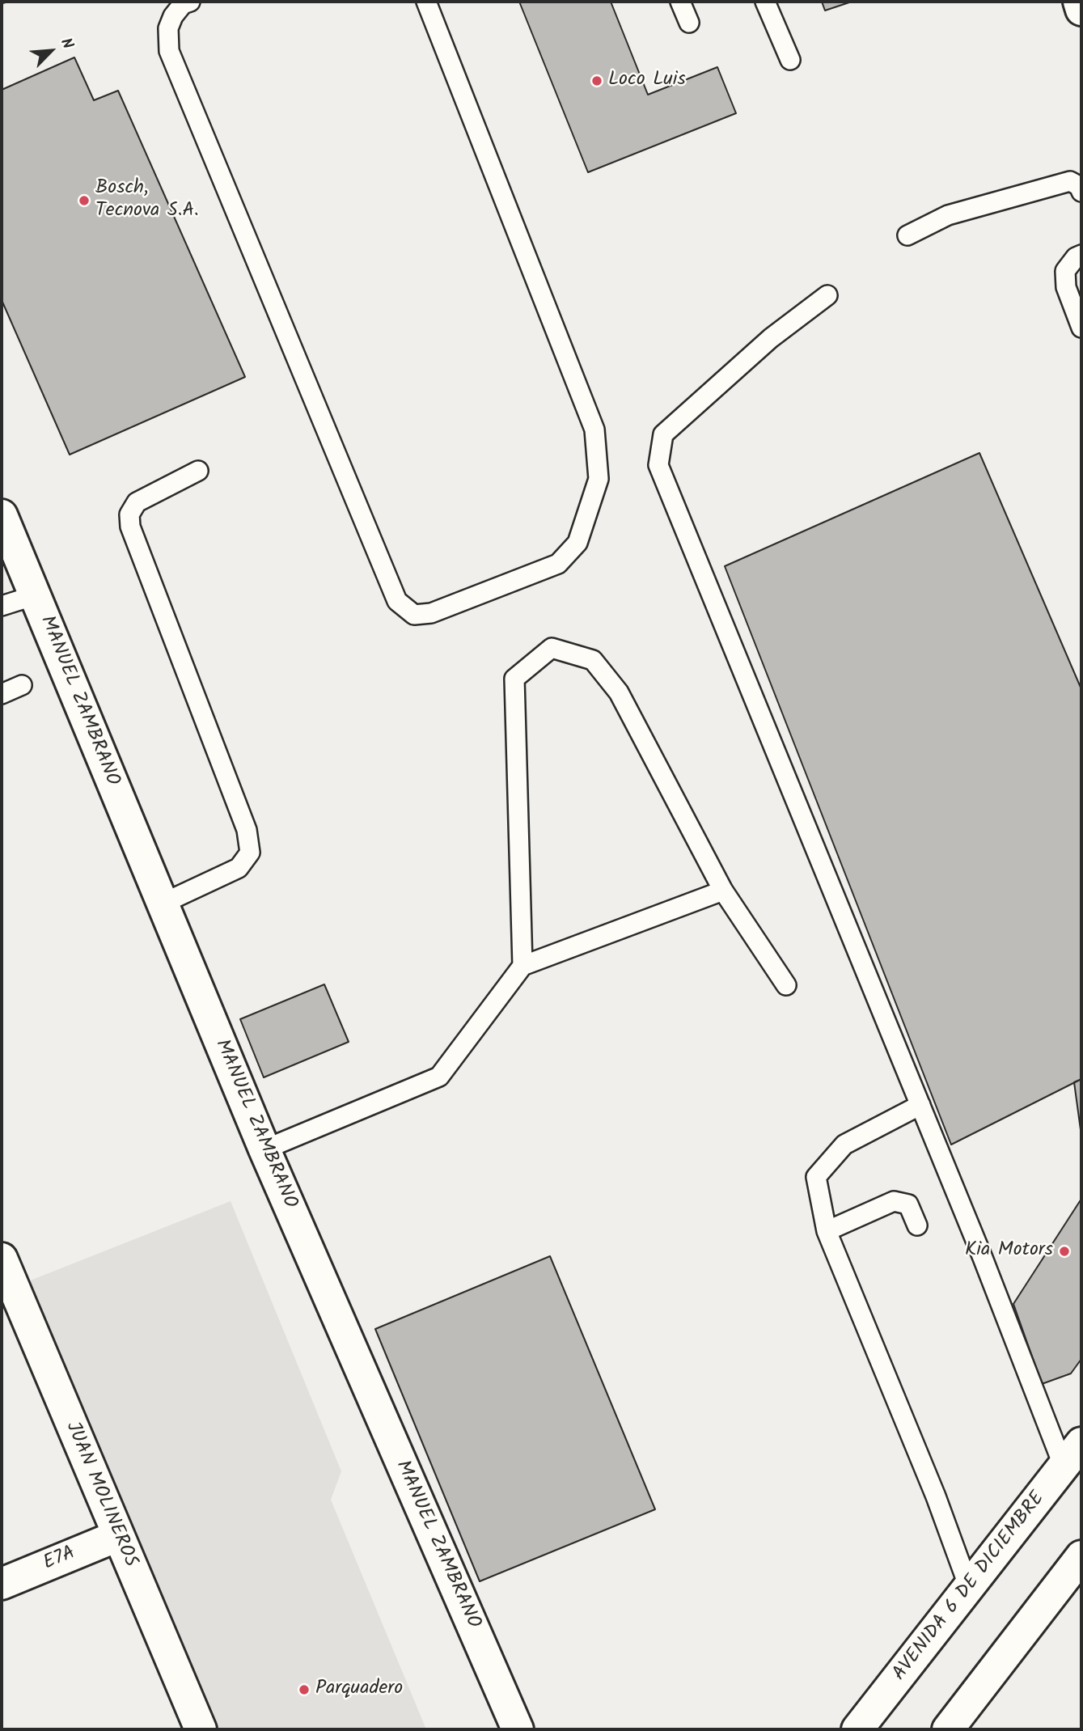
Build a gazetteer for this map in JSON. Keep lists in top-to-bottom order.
{
  "streets": {
    "street": [
      "MANUEL ZAMBRANO",
      "JUAN MOLINEROS",
      "E7A",
      "AVENIDA 6 DE DICIEMBRE"
    ]
  },
  "crossings": [
    ["JUAN MOLINEROS", "E7A"]
  ],
  "places": [
    "Loco Luis",
    "Bosch, Tecnova S.A.",
    "Kia Motors",
    "Parquadero"
  ],
  "north": "top right"
}
